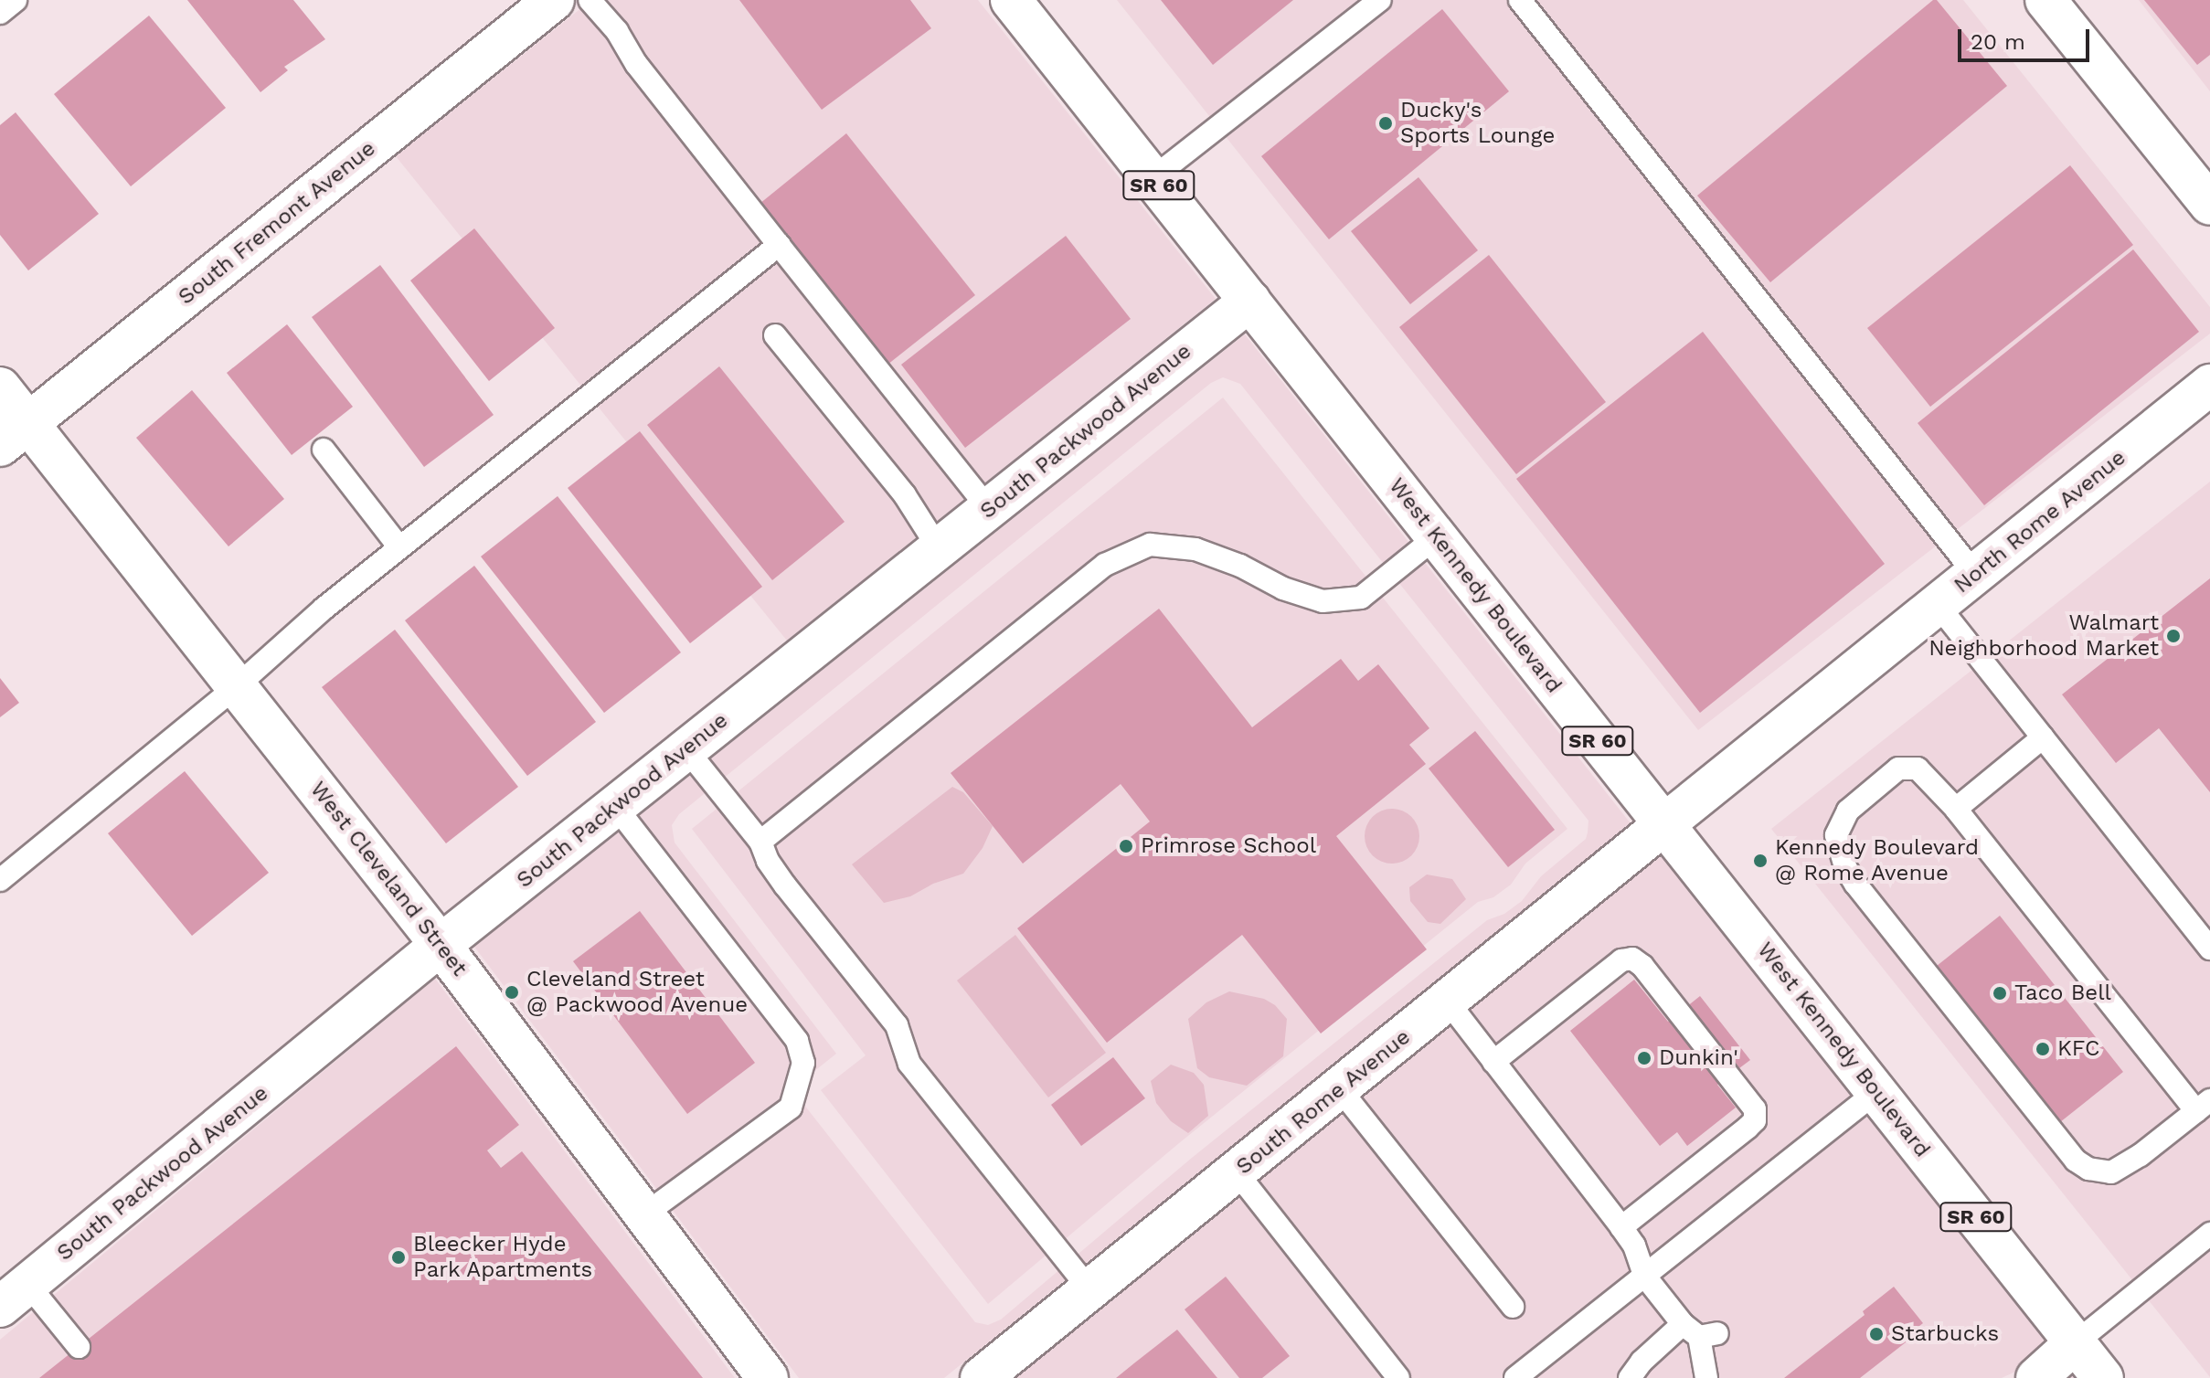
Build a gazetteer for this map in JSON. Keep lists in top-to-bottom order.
{
  "streets": {
    "street": [
      "SR 60",
      "South Fremont Avenue",
      "South Packwood Avenue",
      "North Rome Avenue",
      "West Kennedy Boulevard",
      "West Cleveland Street",
      "South Rome Avenue"
    ]
  },
  "crossings": [
    ["South Fremont Avenue", "West Cleveland Street"],
    ["South Packwood Avenue", "West Kennedy Boulevard"],
    ["South Packwood Avenue", "West Cleveland Street"],
    ["North Rome Avenue", "West Kennedy Boulevard"],
    ["North Rome Avenue", "South Rome Avenue"],
    ["West Kennedy Boulevard", "South Rome Avenue"]
  ],
  "places": [
    "Ducky's Sports Lounge",
    "Walmart Neighborhood Market",
    "Primrose School",
    "Kennedy Boulevard @ Rome Avenue",
    "Cleveland Street @ Packwood Avenue",
    "Taco Bell",
    "KFC",
    "Dunkin'",
    "Bleecker Hyde Park Apartments",
    "Starbucks"
  ],
  "scale_bar": "20 m"
}
